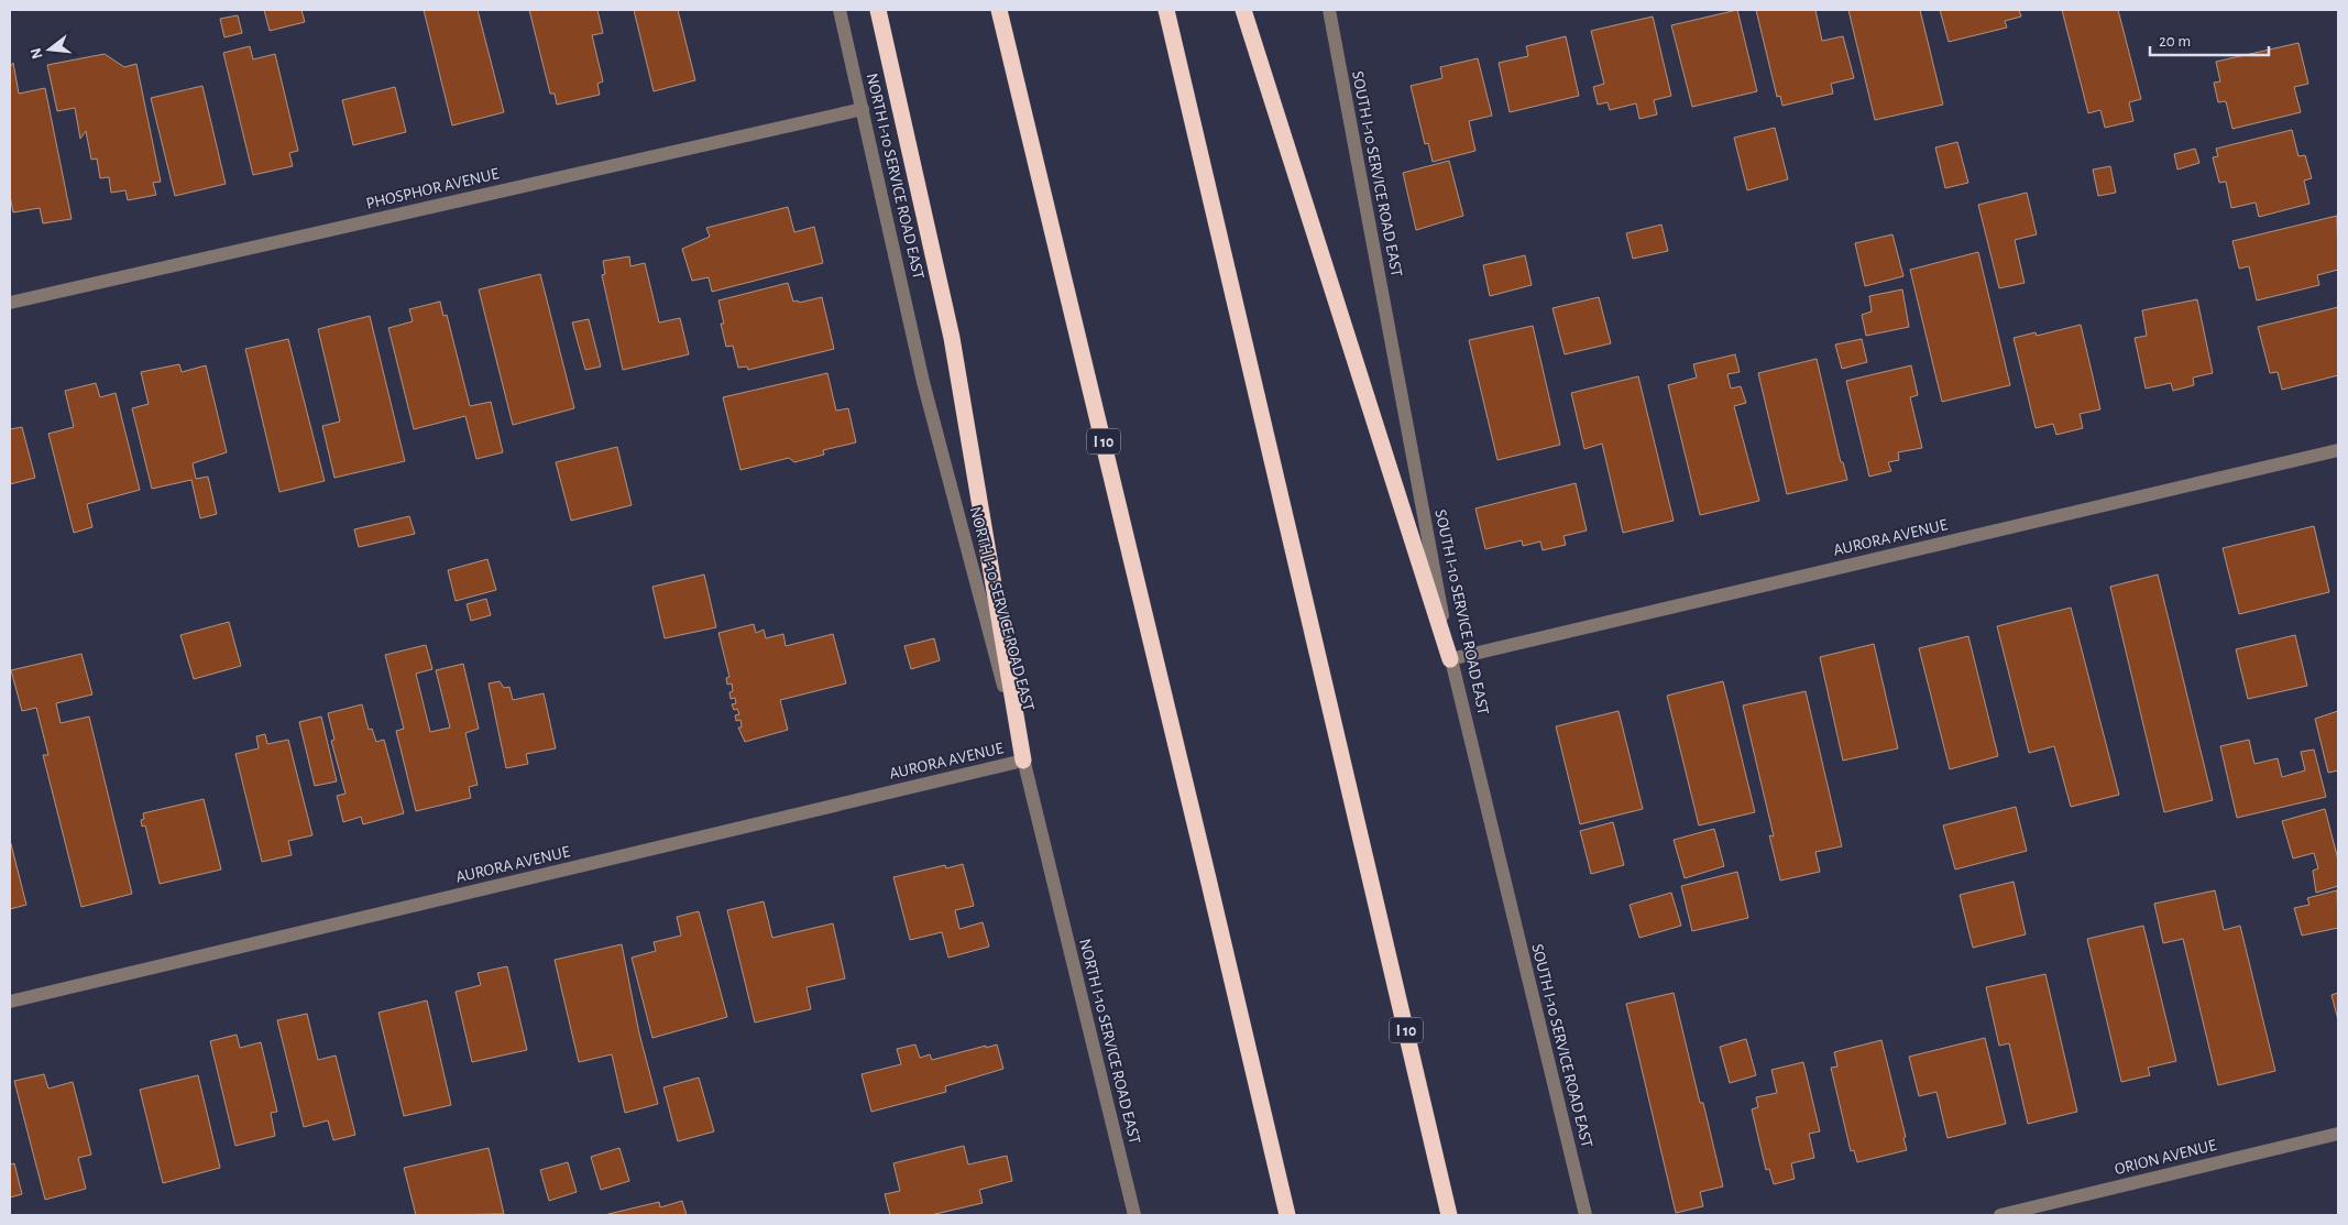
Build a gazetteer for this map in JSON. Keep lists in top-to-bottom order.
{
  "streets": {
    "highway": ["I 10"],
    "street": [
      "SOUTH I-10 SERVICE ROAD EAST",
      "NORTH I-10 SERVICE ROAD EAST",
      "PHOSPHOR AVENUE",
      "AURORA AVENUE",
      "ORION AVENUE"
    ]
  },
  "crossings": [
    ["SOUTH I-10 SERVICE ROAD EAST", "AURORA AVENUE"],
    ["NORTH I-10 SERVICE ROAD EAST", "PHOSPHOR AVENUE"],
    ["NORTH I-10 SERVICE ROAD EAST", "AURORA AVENUE"]
  ],
  "scale_bar": "20 m",
  "north": "left"
}
